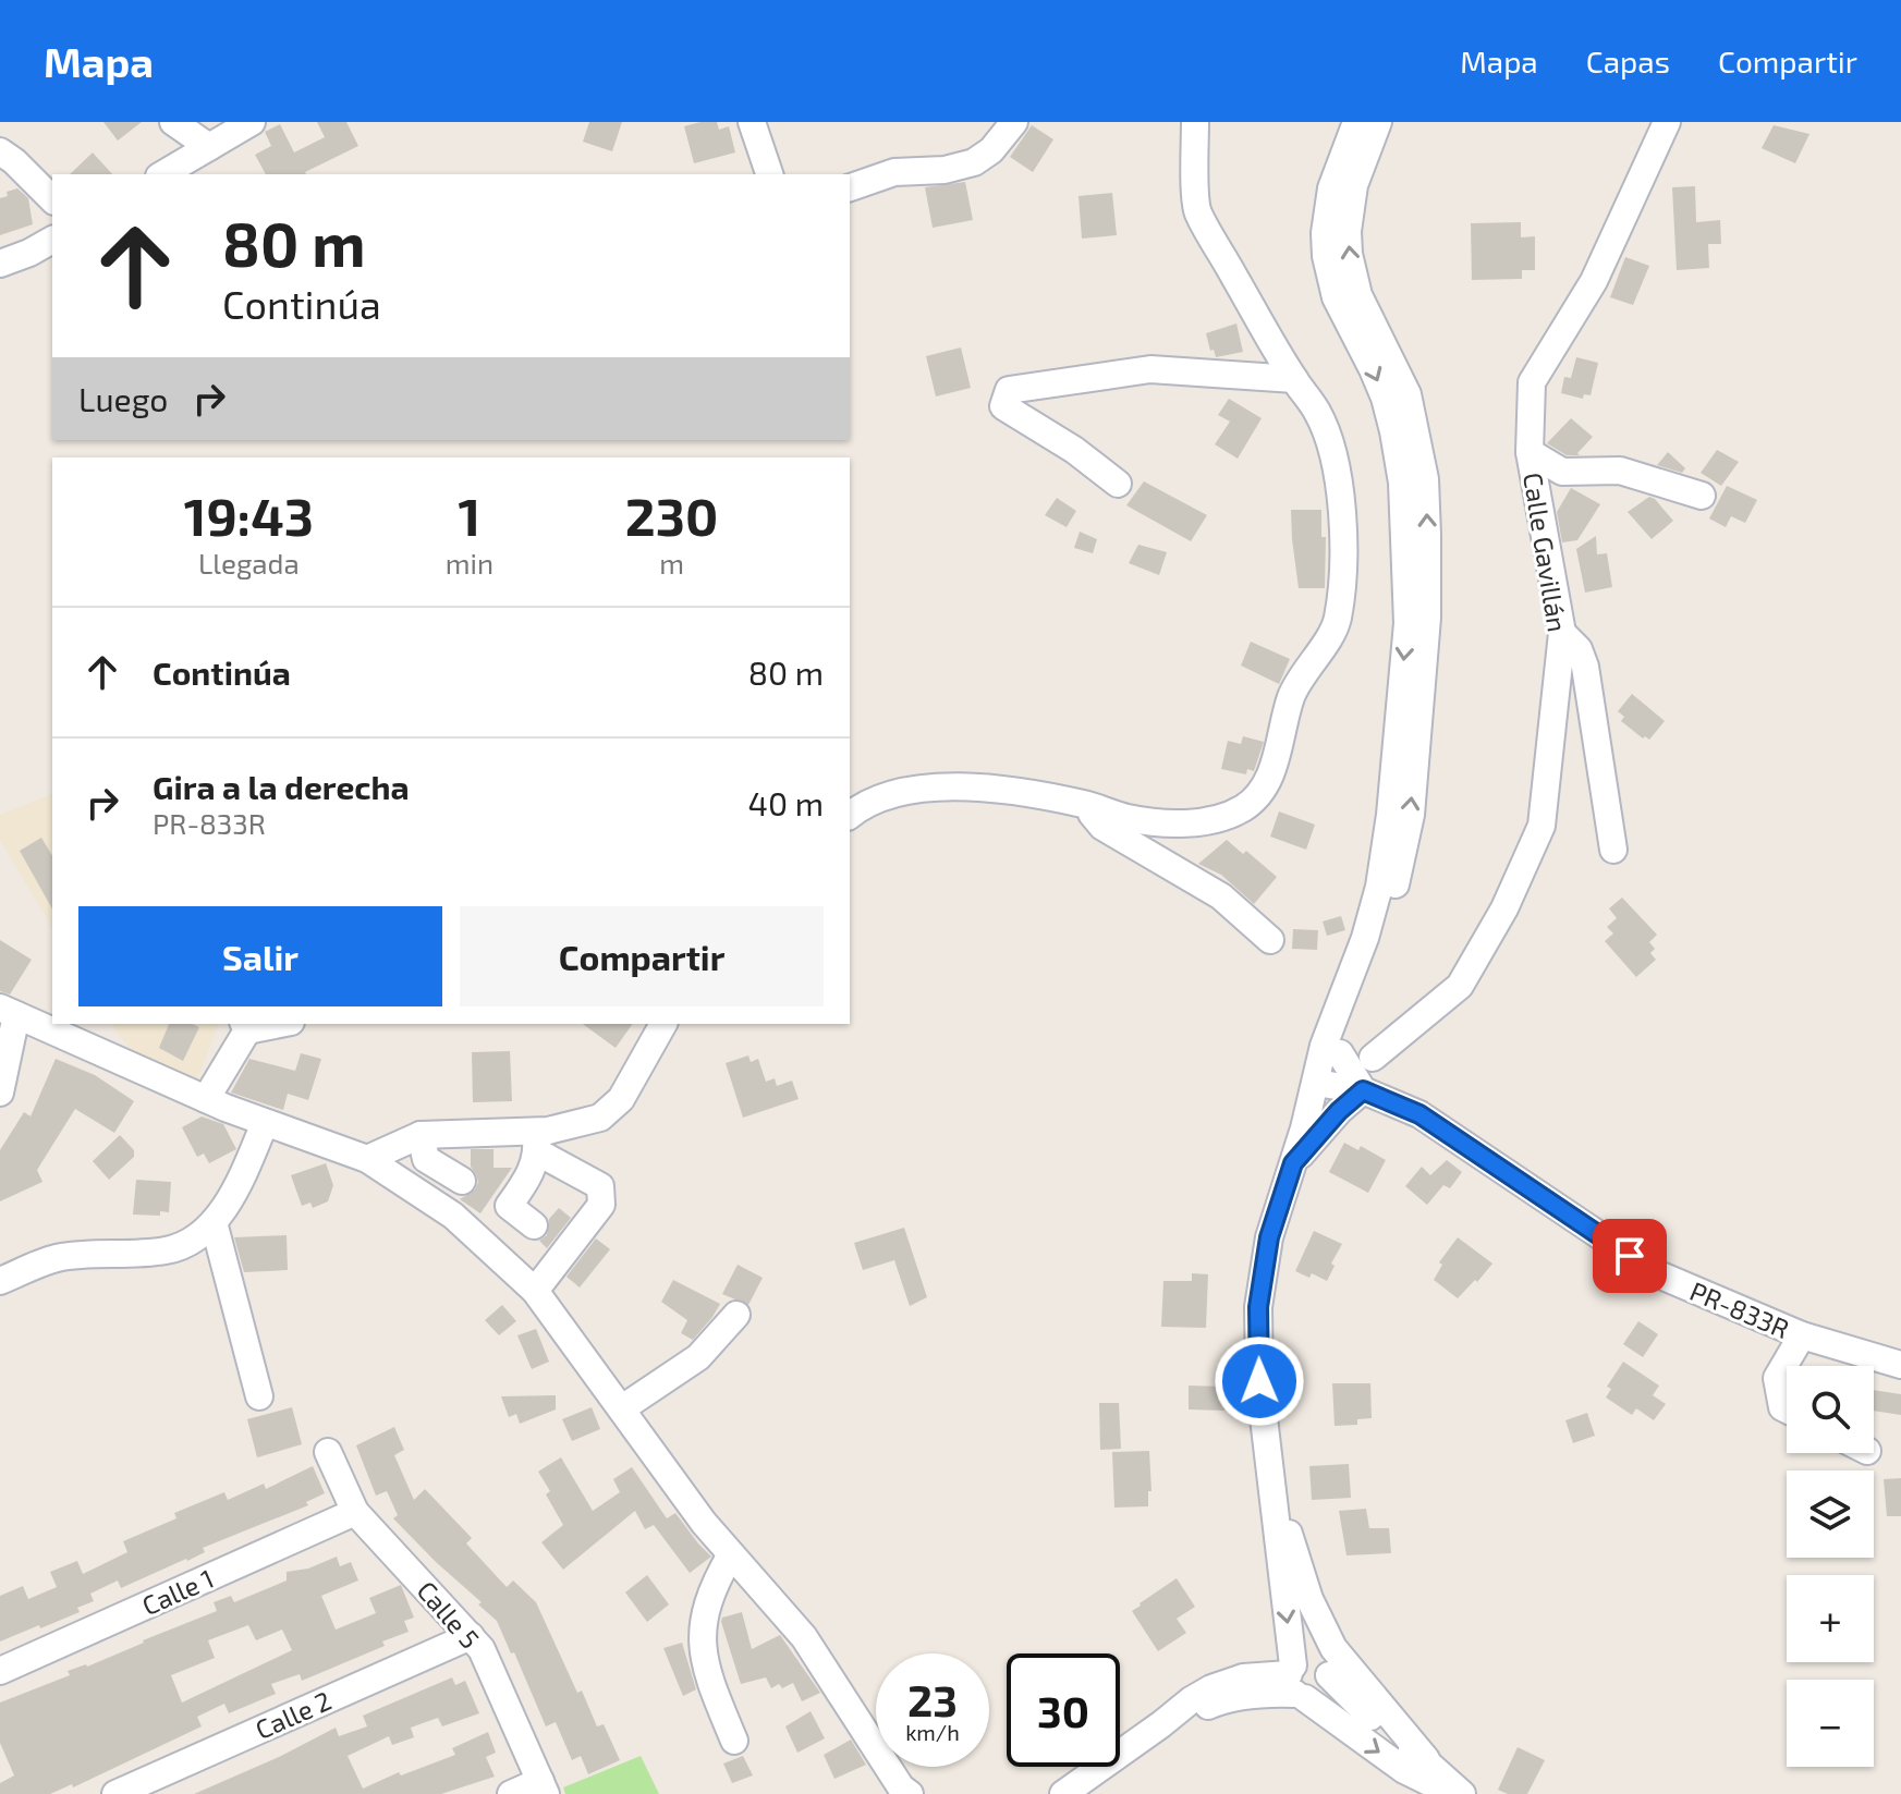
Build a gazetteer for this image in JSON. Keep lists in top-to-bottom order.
{
  "streets": {
    "street": [
      "Calle Gavillán",
      "PR-833R",
      "Calle 1",
      "Calle 5",
      "Calle 2"
    ]
  },
  "crossings": [
    ["Calle 1", "Calle 5"],
    ["Calle 5", "Calle 2"]
  ],
  "page": {
    "header": "Mapa",
    "nav": ["Mapa", "Capas", "Compartir"],
    "turn": ["80 m", "Continúa"],
    "then": "Luego",
    "eta": [
      "19:43",
      "Llegada",
      "1",
      "min",
      "230",
      "m"
    ],
    "list": [
      {
        "name": "Continúa",
        "value": "80 m"
      },
      {
        "name": "Gira a la derecha",
        "note": "PR-833R",
        "value": "40 m"
      }
    ],
    "buttons": ["Salir", "Compartir"],
    "map_buttons": ["+", "−"],
    "speed": "23 km/h",
    "limit": "30"
  }
}
